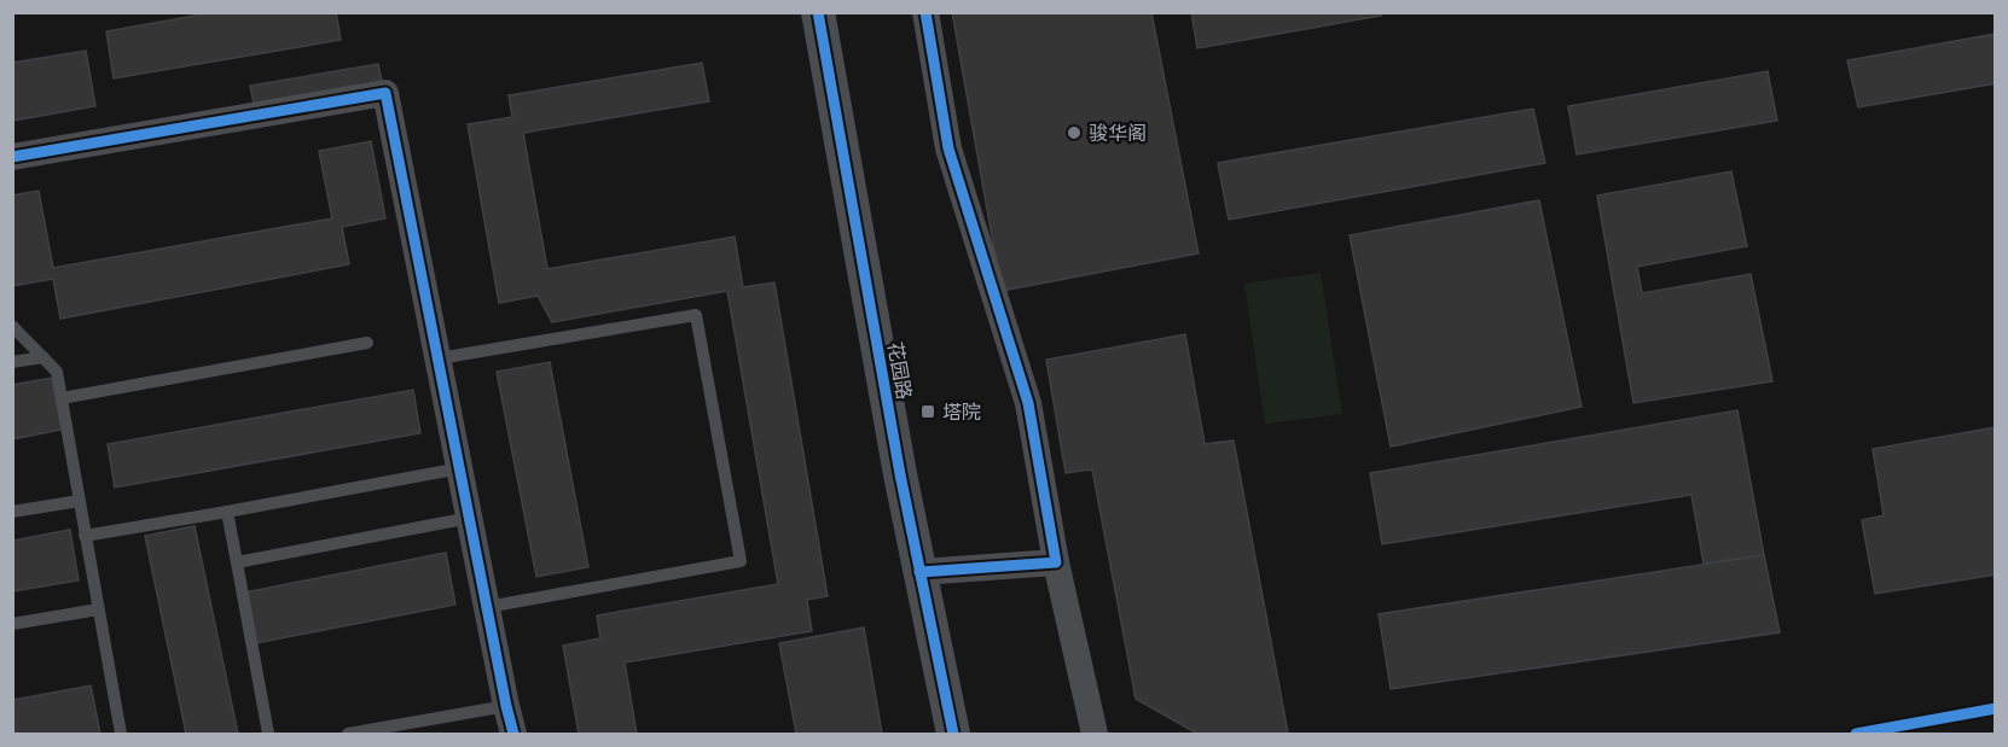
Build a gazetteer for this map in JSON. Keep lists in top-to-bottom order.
{
  "streets": {
    "street": ["花园路"]
  },
  "places": {
    "other": ["骏华阁"],
    "transit": ["塔院"]
  }
}
